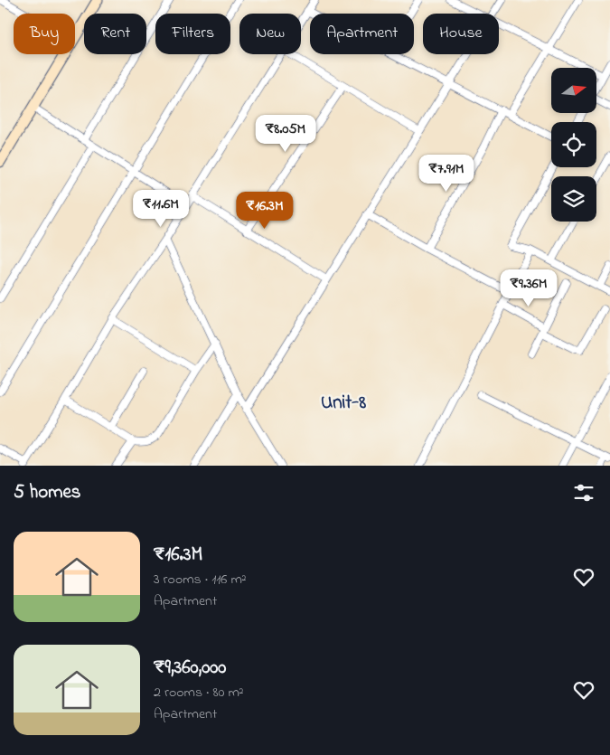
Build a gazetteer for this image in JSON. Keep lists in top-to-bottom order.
{
  "districts": ["Unit-8"],
  "north": "right",
  "page": {
    "chip": [
      "Buy",
      "Rent",
      "Filters",
      "New",
      "Apartment",
      "House"
    ],
    "price": [
      "₹8.05M",
      "₹7.91M",
      "₹11.6M",
      "₹16.3M",
      "₹9.36M"
    ],
    "heading": "5 homes",
    "list": [
      {
        "name": "₹16.3M",
        "note": "3 rooms · 116 m² · Apartment"
      },
      {
        "name": "₹9,360,000",
        "note": "2 rooms · 80 m² · Apartment"
      }
    ]
  }
}
